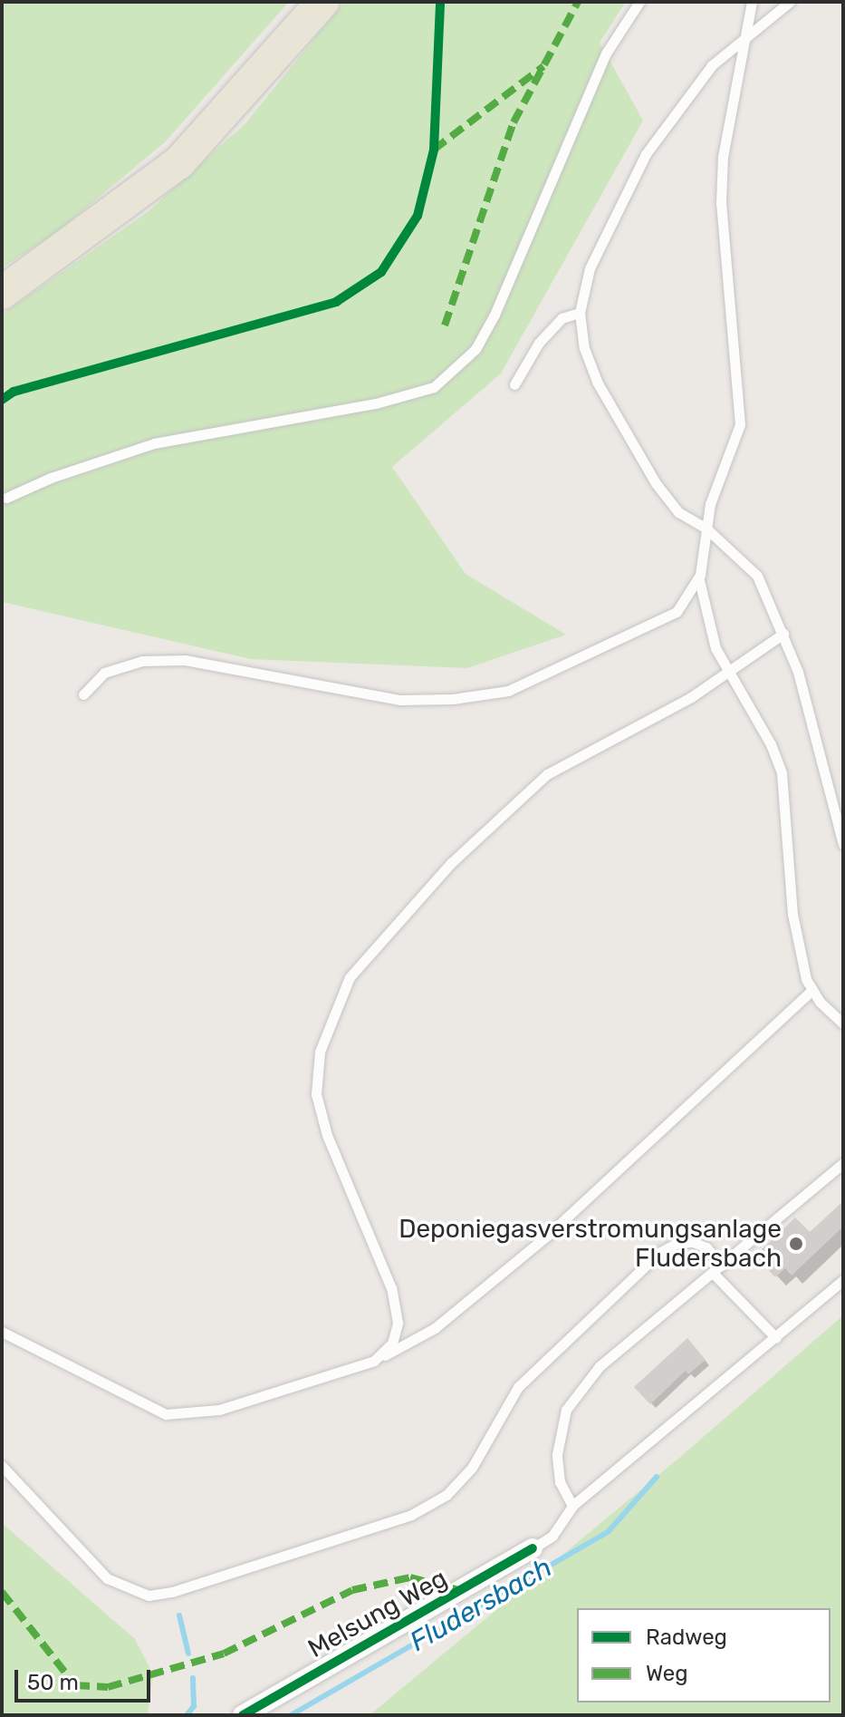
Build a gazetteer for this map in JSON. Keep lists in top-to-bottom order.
{
  "streets": {
    "street": ["Melsung Weg"]
  },
  "water": ["Fludersbach"],
  "places": ["Deponiegasverstromungsanlage Fludersbach"],
  "legend": ["Radweg", "Weg"],
  "scale_bar": "50 m"
}
